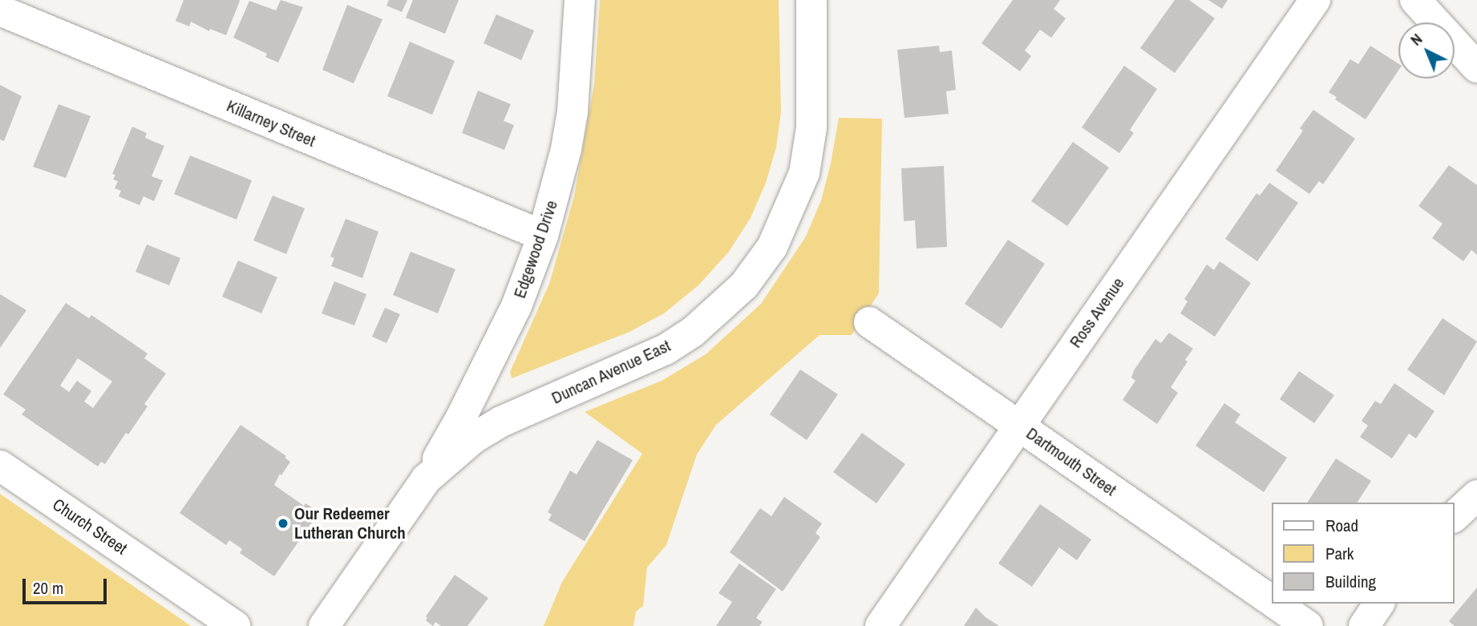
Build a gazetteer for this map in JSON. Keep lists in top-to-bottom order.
{
  "streets": {
    "street": [
      "Killarney Street",
      "Edgewood Drive",
      "Ross Avenue",
      "Duncan Avenue East",
      "Dartmouth Street",
      "Church Street"
    ]
  },
  "crossings": [
    ["Killarney Street", "Edgewood Drive"],
    ["Edgewood Drive", "Duncan Avenue East"],
    ["Ross Avenue", "Dartmouth Street"]
  ],
  "places": ["Our Redeemer Lutheran Church"],
  "legend": ["Road", "Park", "Building"],
  "scale_bar": "20 m",
  "north": "top left"
}
